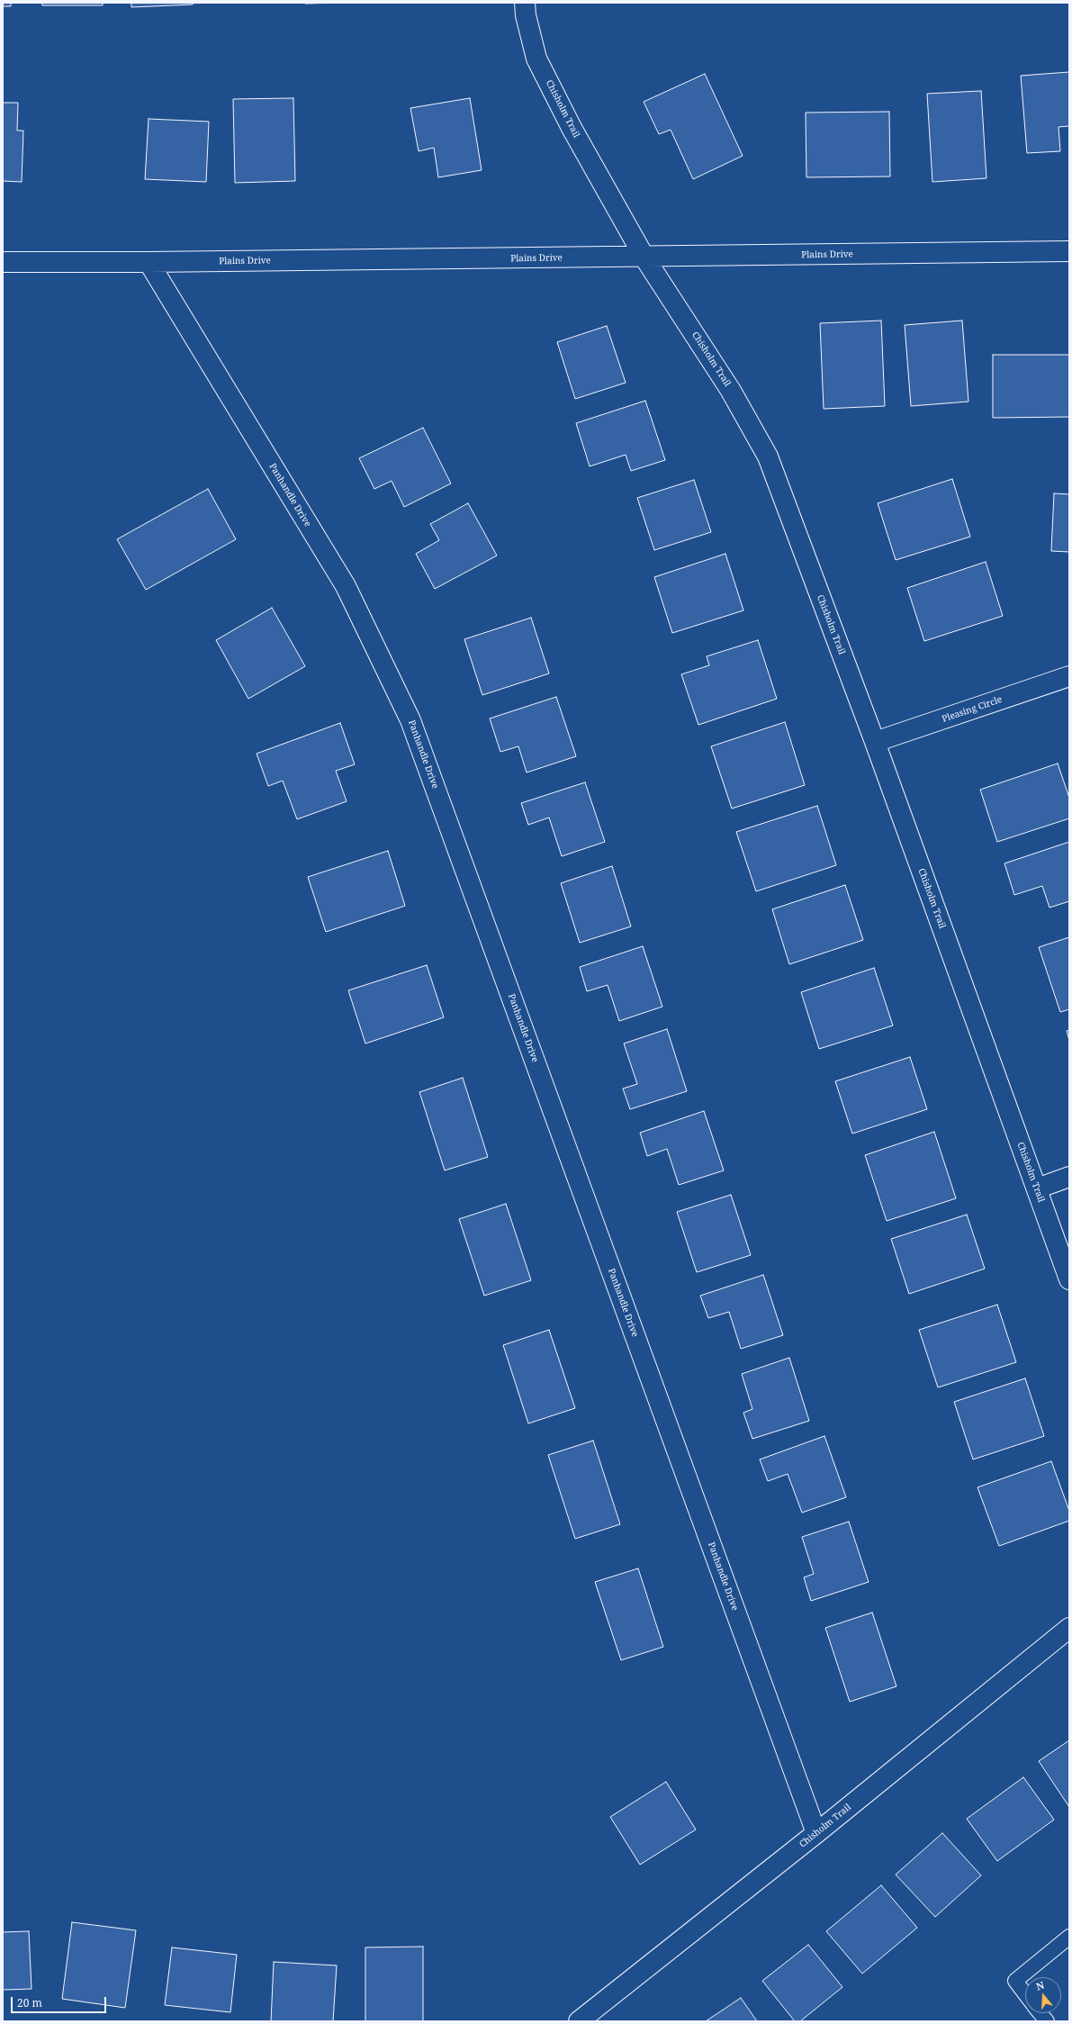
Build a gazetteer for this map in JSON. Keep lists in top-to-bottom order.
{
  "streets": {
    "street": [
      "Chisholm Trail",
      "Plains Drive",
      "Panhandle Drive",
      "Pleasing Circle"
    ]
  },
  "crossings": [
    ["Chisholm Trail", "Plains Drive"],
    ["Chisholm Trail", "Panhandle Drive"],
    ["Chisholm Trail", "Pleasing Circle"],
    ["Plains Drive", "Panhandle Drive"]
  ],
  "scale_bar": "20 m",
  "north": "top"
}
